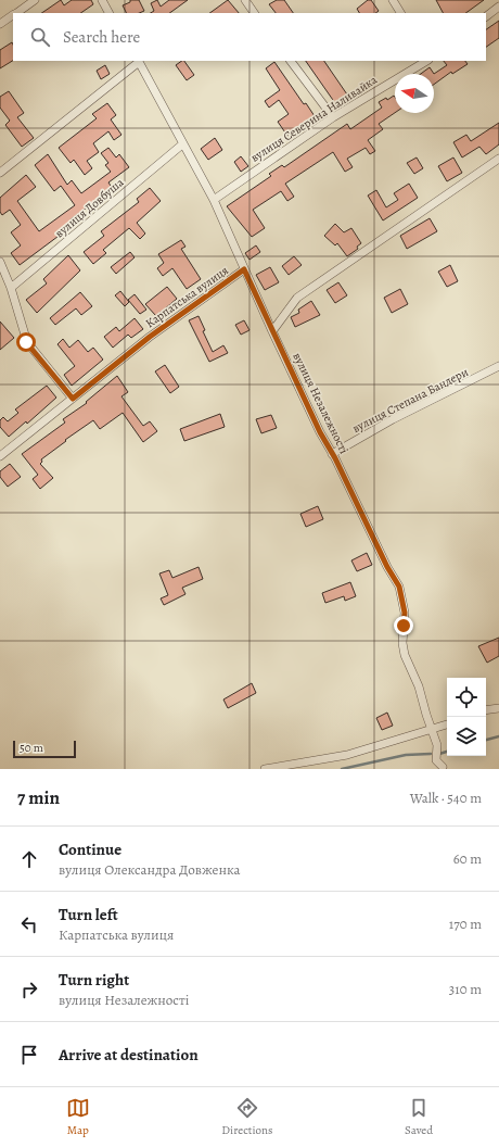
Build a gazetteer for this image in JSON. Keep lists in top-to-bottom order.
{
  "streets": {
    "street": [
      "вулиця Северина Наливайка",
      "вулиця Довбуша",
      "Карпатська вулиця",
      "вулиця Степана Бандери",
      "вулиця Незалежності"
    ]
  },
  "crossings": [
    ["вулиця Северина Наливайка", "вулиця Незалежності"],
    ["вулиця Довбуша", "вулиця Незалежності"],
    ["Карпатська вулиця", "вулиця Незалежності"],
    ["вулиця Степана Бандери", "вулиця Незалежності"]
  ],
  "scale_bar": "50 m",
  "north": "left",
  "page": {
    "search": "Search here",
    "scale": "50 m",
    "heading": ["7 min", "Walk · 540 m"],
    "list": [
      ["Continue", "вулиця Олександра Довженка", "60 m"],
      ["Turn left", "Карпатська вулиця", "170 m"],
      ["Turn right", "вулиця Незалежності", "310 m"],
      "Arrive at destination"
    ],
    "nav": ["Map", "Directions", "Saved"]
  }
}
